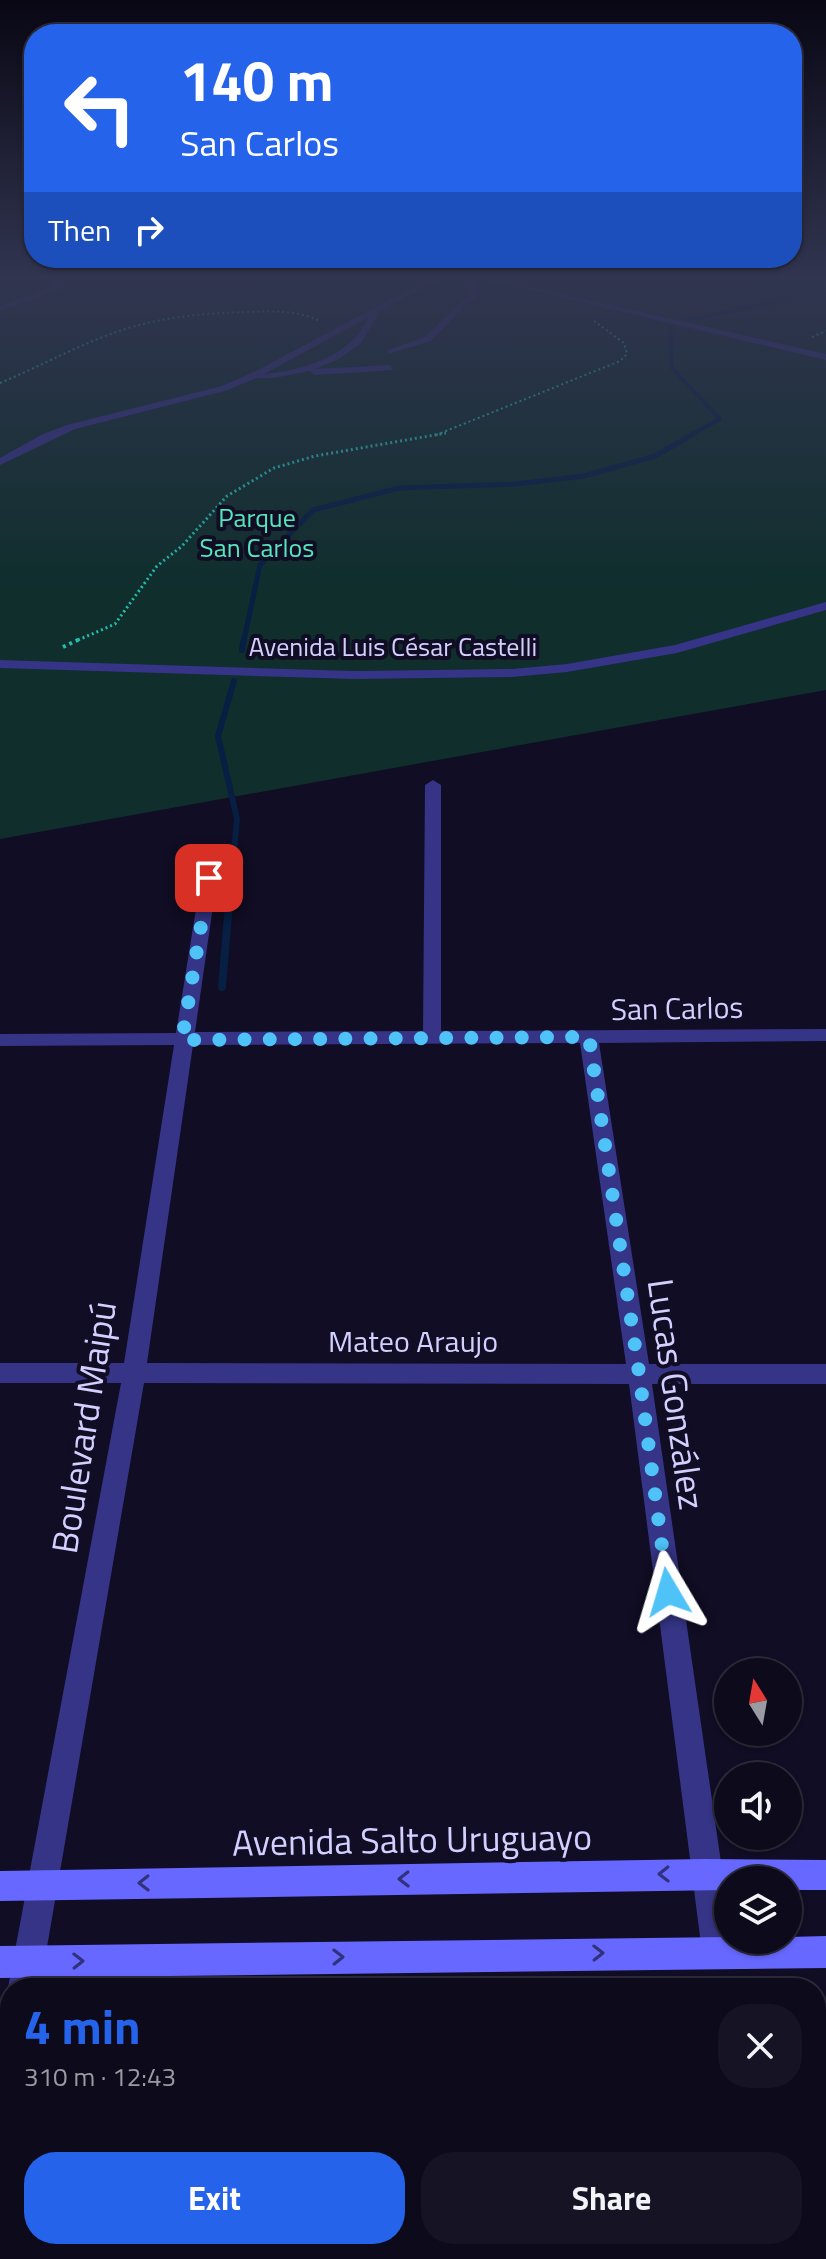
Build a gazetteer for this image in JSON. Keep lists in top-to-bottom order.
{
  "streets": {
    "main road": ["Avenida Salto Uruguayo"],
    "street": [
      "Avenida Luis César Castelli",
      "San Carlos",
      "Mateo Araujo",
      "Lucas González",
      "Boulevard Maipú"
    ]
  },
  "crossings": [
    ["San Carlos", "Lucas González"],
    ["San Carlos", "Boulevard Maipú"],
    ["Mateo Araujo", "Lucas González"],
    ["Mateo Araujo", "Boulevard Maipú"],
    ["Lucas González", "Avenida Salto Uruguayo"],
    ["Boulevard Maipú", "Avenida Salto Uruguayo"]
  ],
  "parks": ["Parque San Carlos"],
  "north": "top",
  "page": {
    "turn": ["140 m", "San Carlos"],
    "then": "Then",
    "heading": ["4 min", "310 m · 12:43"],
    "buttons": ["Exit", "Share"]
  }
}
